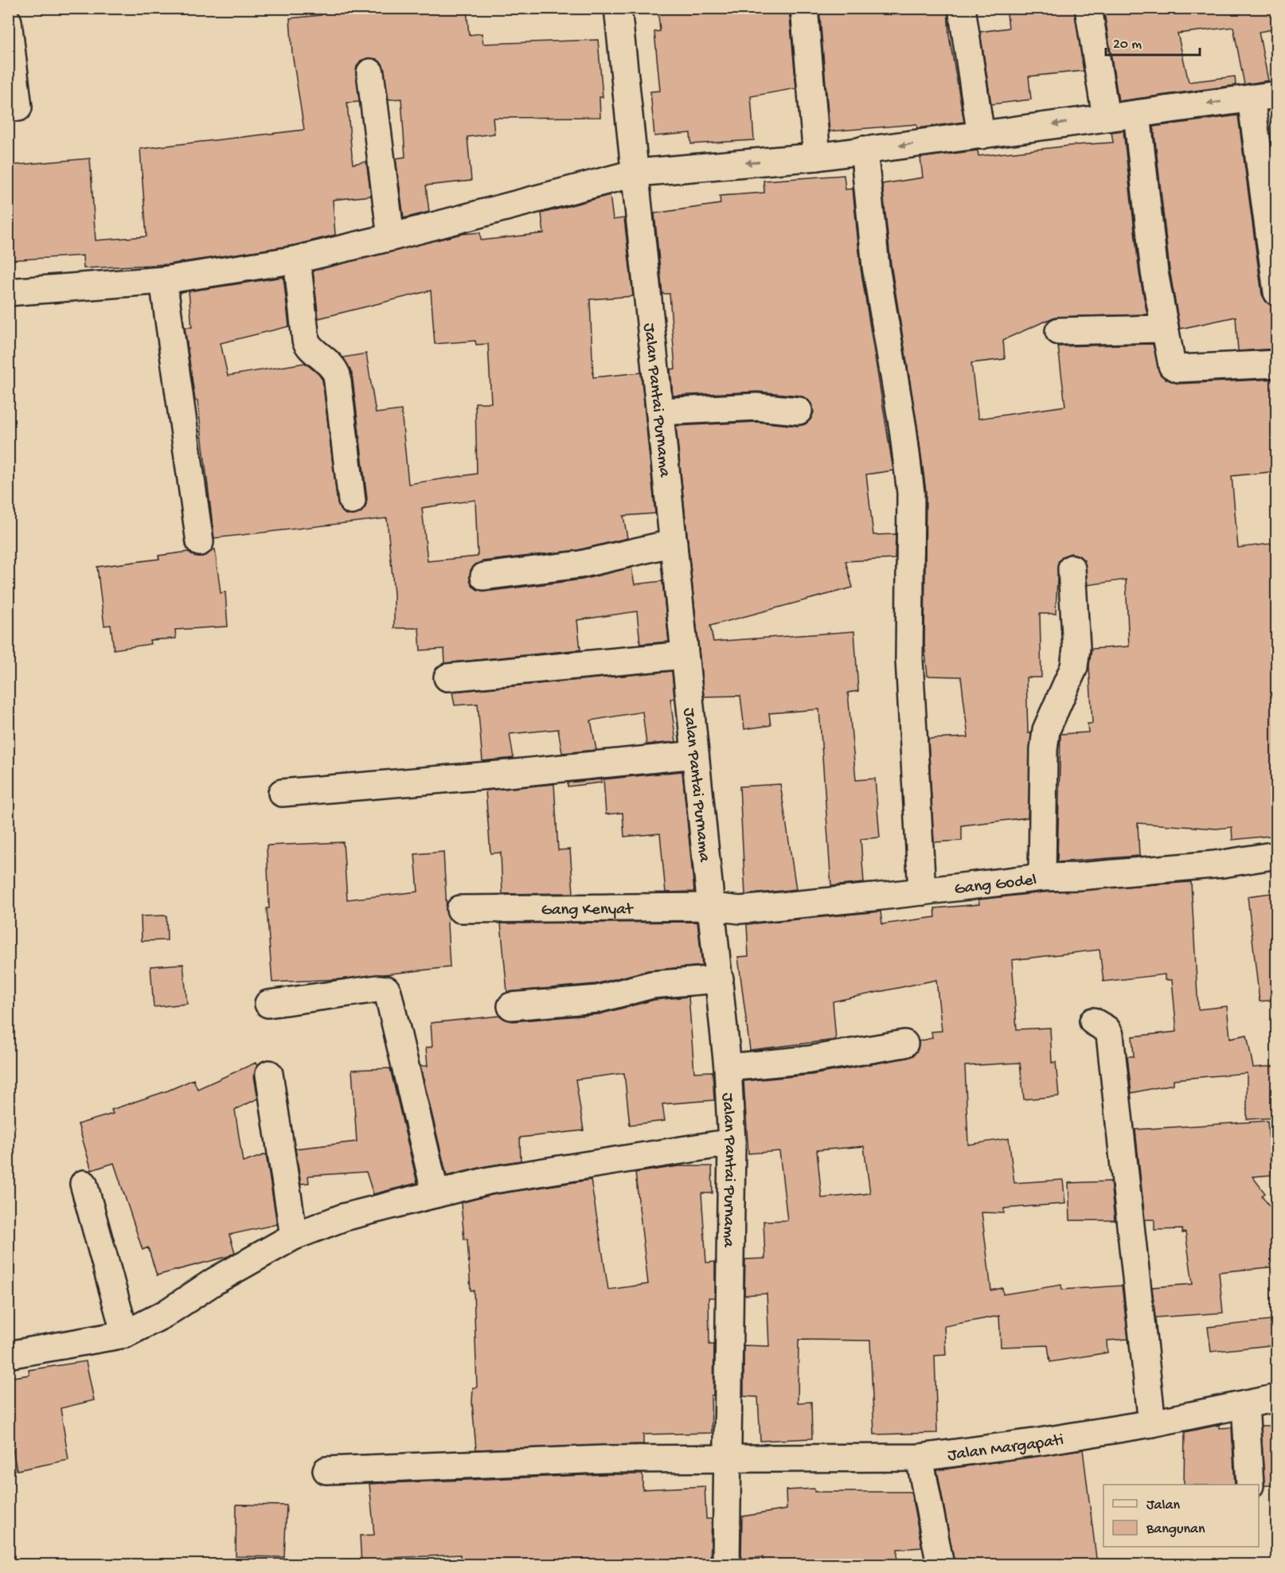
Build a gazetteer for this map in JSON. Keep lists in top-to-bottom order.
{
  "streets": {
    "street": [
      "Jalan Pantai Purnama",
      "Gang Godel",
      "Gang Kenyat",
      "Jalan Margapati"
    ]
  },
  "crossings": [
    ["Jalan Pantai Purnama", "Gang Godel"],
    ["Jalan Pantai Purnama", "Gang Kenyat"],
    ["Jalan Pantai Purnama", "Jalan Margapati"],
    ["Gang Godel", "Gang Kenyat"]
  ],
  "legend": ["Jalan", "Bangunan"],
  "scale_bar": "20 m"
}
